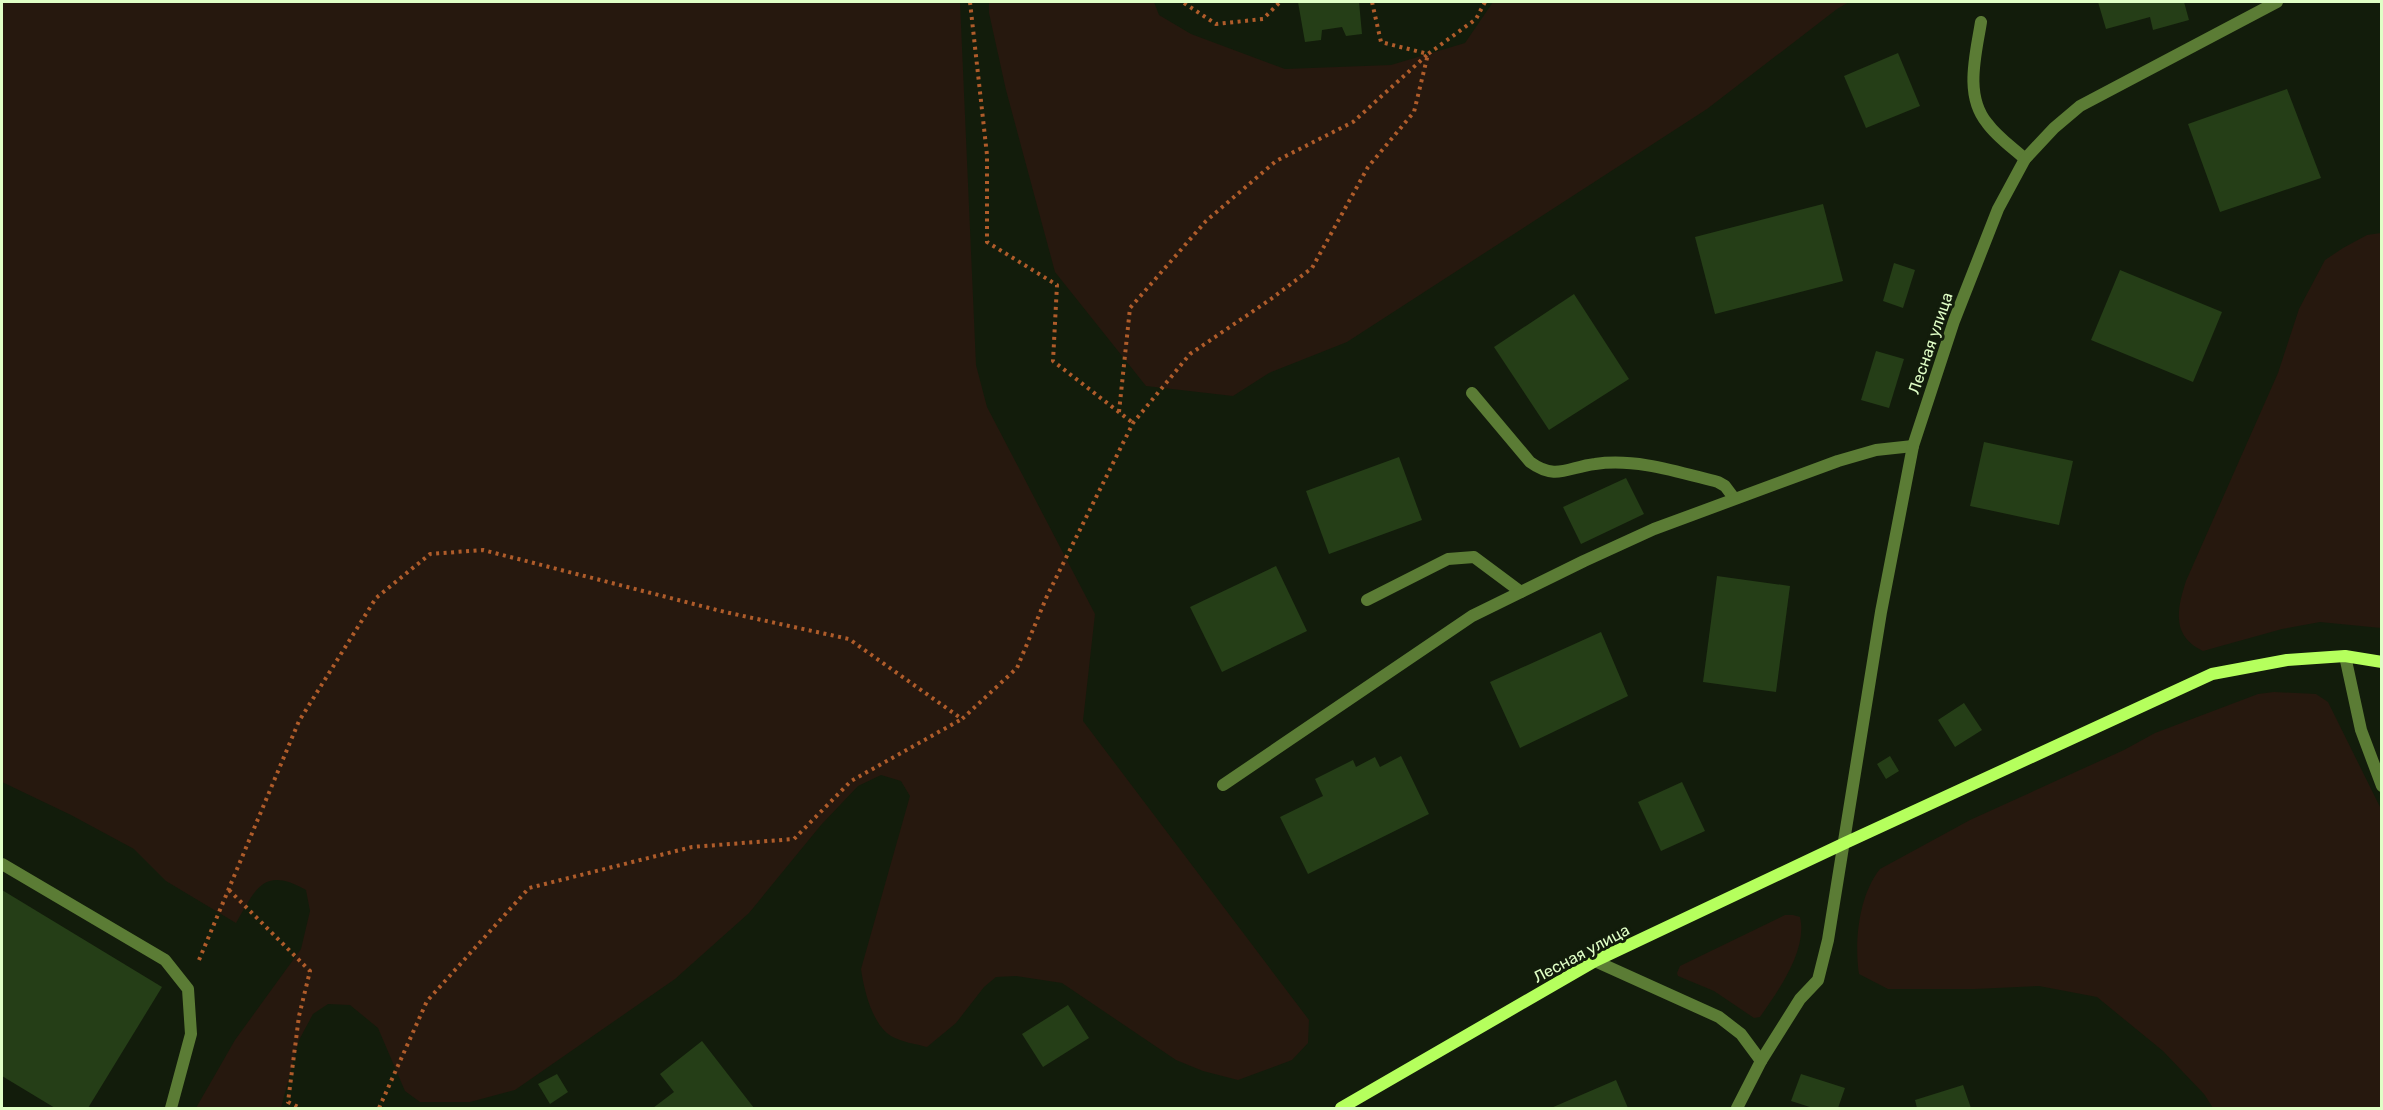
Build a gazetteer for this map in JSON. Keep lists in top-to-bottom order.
{
  "streets": {
    "main road": ["Лесная улица"]
  }
}
